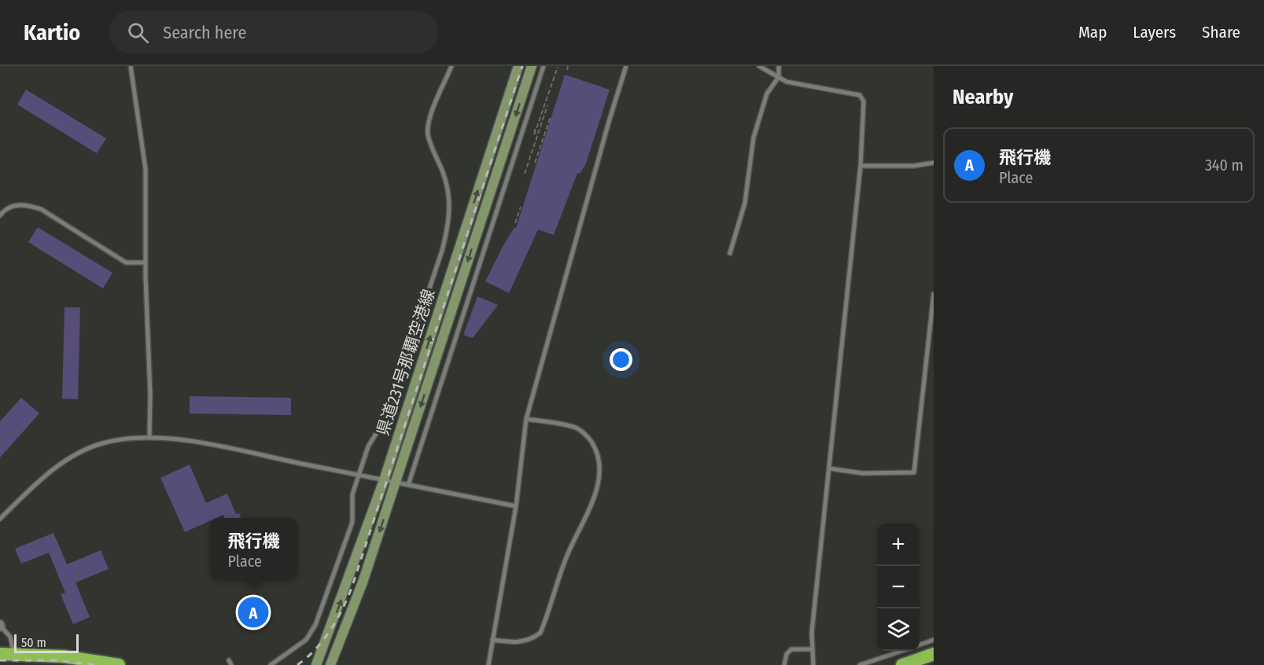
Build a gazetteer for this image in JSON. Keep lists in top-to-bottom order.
{
  "streets": {
    "main road": ["県道231号那覇空港線"]
  },
  "scale_bar": "50 m",
  "page": {
    "header": "Kartio",
    "search": "Search here",
    "nav": ["Map", "Layers", "Share"],
    "heading": "Nearby",
    "list": [
      {
        "mark": "A",
        "name": "飛行機",
        "note": "Place",
        "value": "340 m"
      }
    ],
    "popup": ["飛行機", "Place"],
    "map_buttons": ["+", "−"],
    "pins": "A",
    "scale": "50 m"
  }
}
